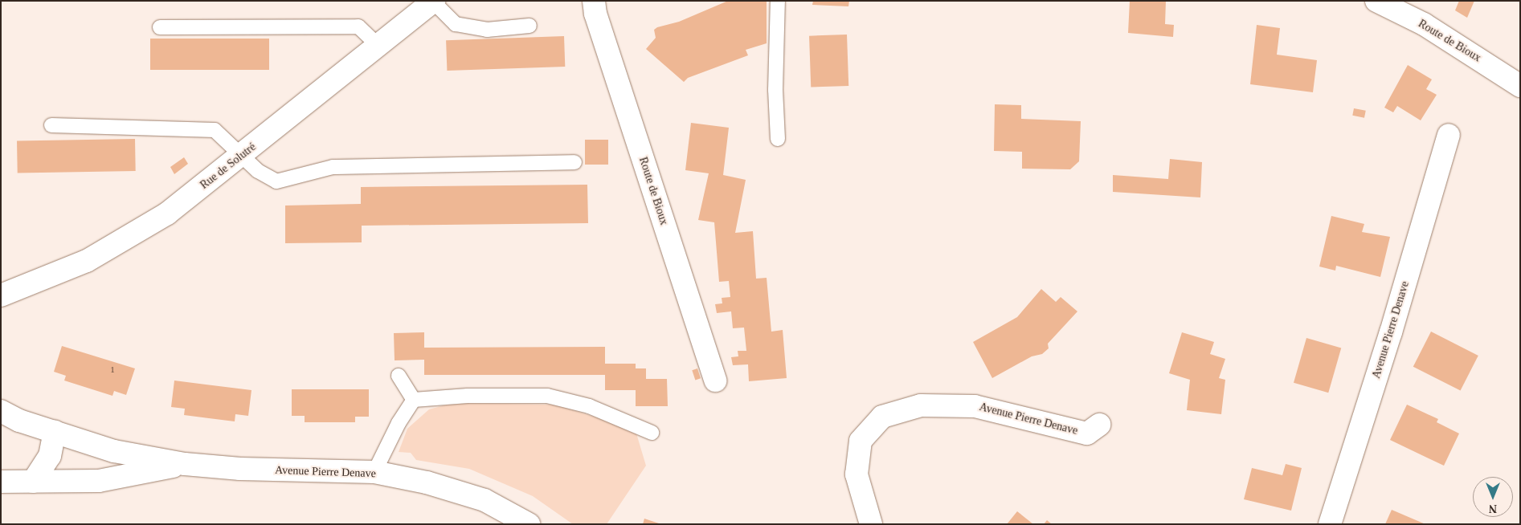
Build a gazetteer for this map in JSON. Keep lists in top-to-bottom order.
{
  "streets": {
    "street": ["Route de Bioux", "Rue de Solutré", "Avenue Pierre Denave"]
  },
  "house_numbers": ["1"],
  "north": "bottom"
}
